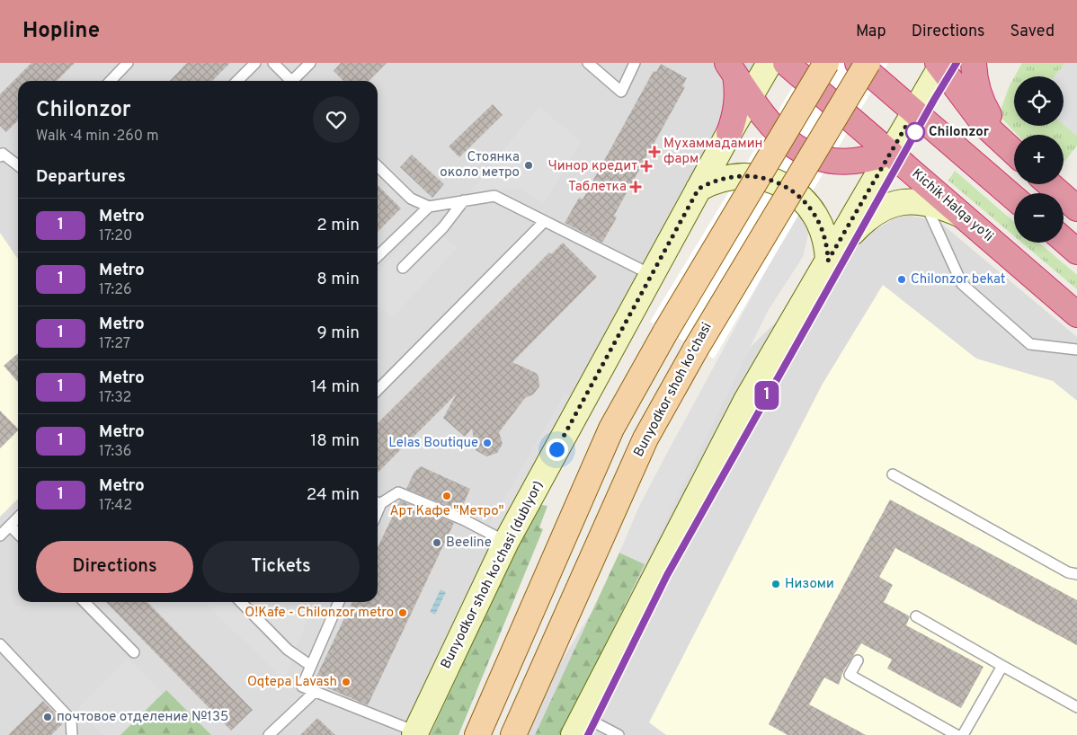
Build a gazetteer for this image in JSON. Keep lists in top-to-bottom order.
{
  "streets": {
    "highway": ["Kichik Halqa yo'li"],
    "main road": ["Bunyodkor shoh ko'chasi"],
    "street": ["Bunyodkor shoh koʻchasi (dublyor)"]
  },
  "places": {
    "other": [
      "Chilonzor",
      "Стоянка около метро",
      "Chilonzor bekat",
      "Lelas Boutique",
      "Арт Кафе \"Метро\"",
      "Beeline",
      "Низоми",
      "O!Kafe - Chilonzor metro",
      "Oqtepa Lavash",
      "почтовое отделение №135"
    ],
    "health": ["Мухаммадамин фарм", "Чинор кредит", "Таблетка"]
  },
  "lines": ["metro line 1"],
  "page": {
    "header": "Hopline",
    "nav": ["Map", "Directions", "Saved"],
    "on_map": "1",
    "map_buttons": ["+", "−"],
    "heading": [
      ["Chilonzor", "Walk · 4 min · 260 m"],
      "Departures"
    ],
    "list": [
      {
        "mark": "1",
        "name": "Metro",
        "note": "17:20",
        "value": "2 min"
      },
      {
        "mark": "1",
        "name": "Metro",
        "note": "17:26",
        "value": "8 min"
      },
      {
        "mark": "1",
        "name": "Metro",
        "note": "17:27",
        "value": "9 min"
      },
      {
        "mark": "1",
        "name": "Metro",
        "note": "17:32",
        "value": "14 min"
      },
      {
        "mark": "1",
        "name": "Metro",
        "note": "17:36",
        "value": "18 min"
      },
      {
        "mark": "1",
        "name": "Metro",
        "note": "17:42",
        "value": "24 min"
      }
    ],
    "buttons": ["Directions", "Tickets"]
  }
}
